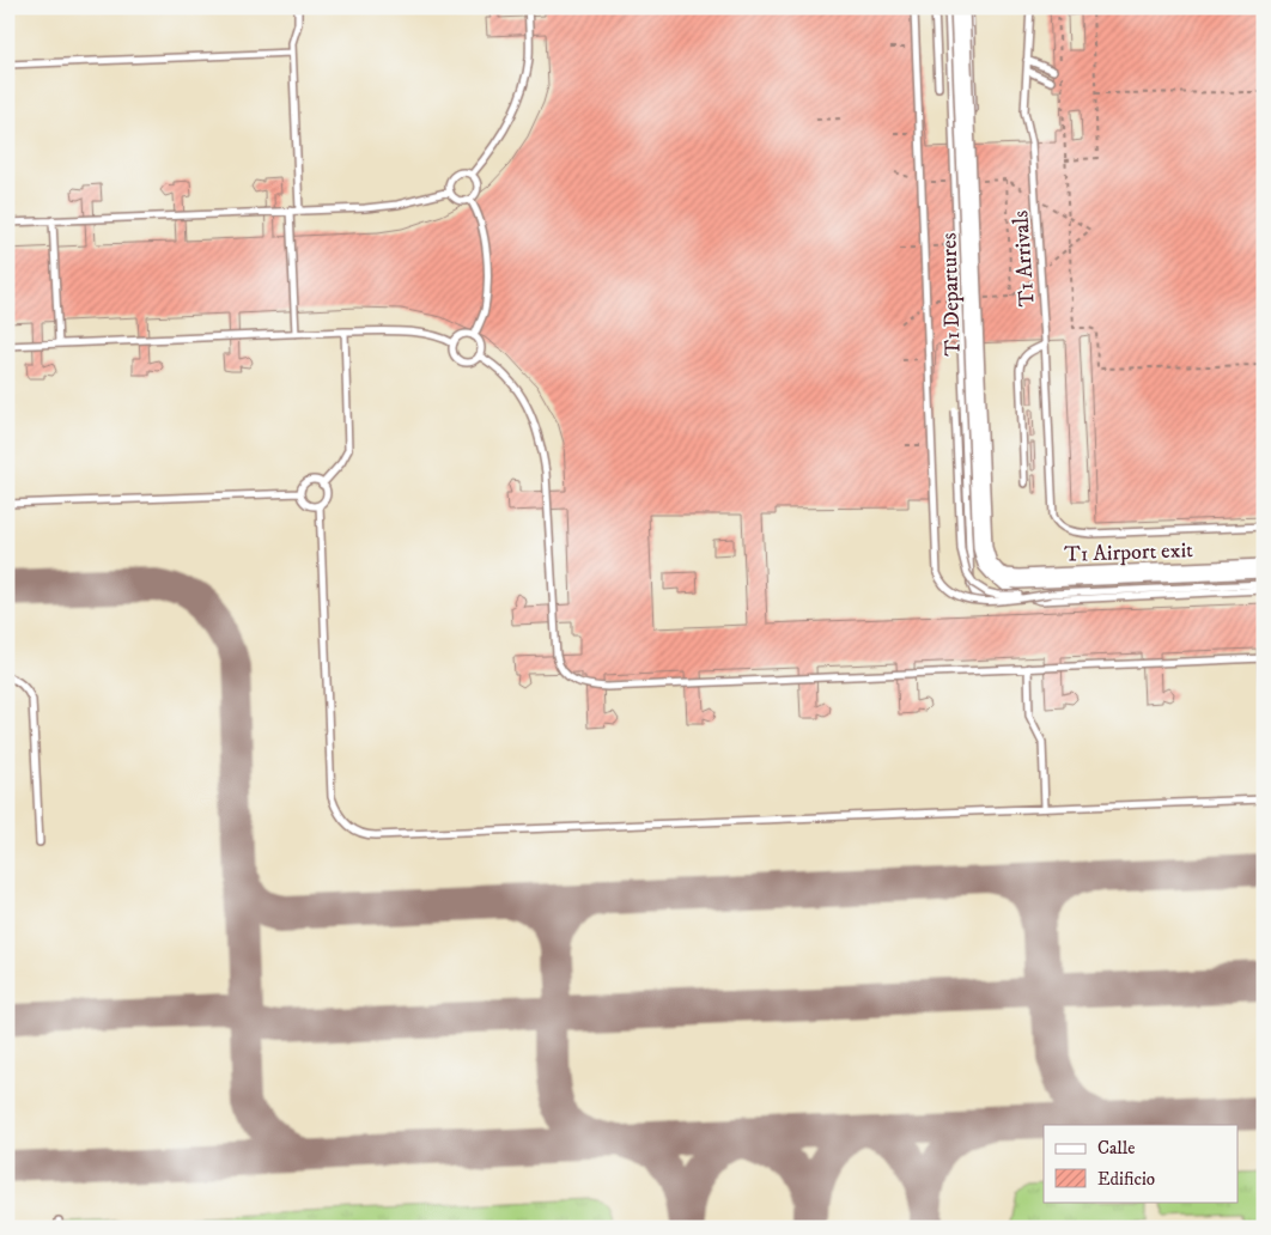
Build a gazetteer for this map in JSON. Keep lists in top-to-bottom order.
{
  "streets": {
    "main road": ["T1 Departures", "T1 Airport exit"],
    "lane": ["T1 Arrivals"]
  },
  "crossings": [
    ["T1 Departures", "T1 Airport exit"]
  ],
  "legend": ["Calle", "Edificio"]
}
